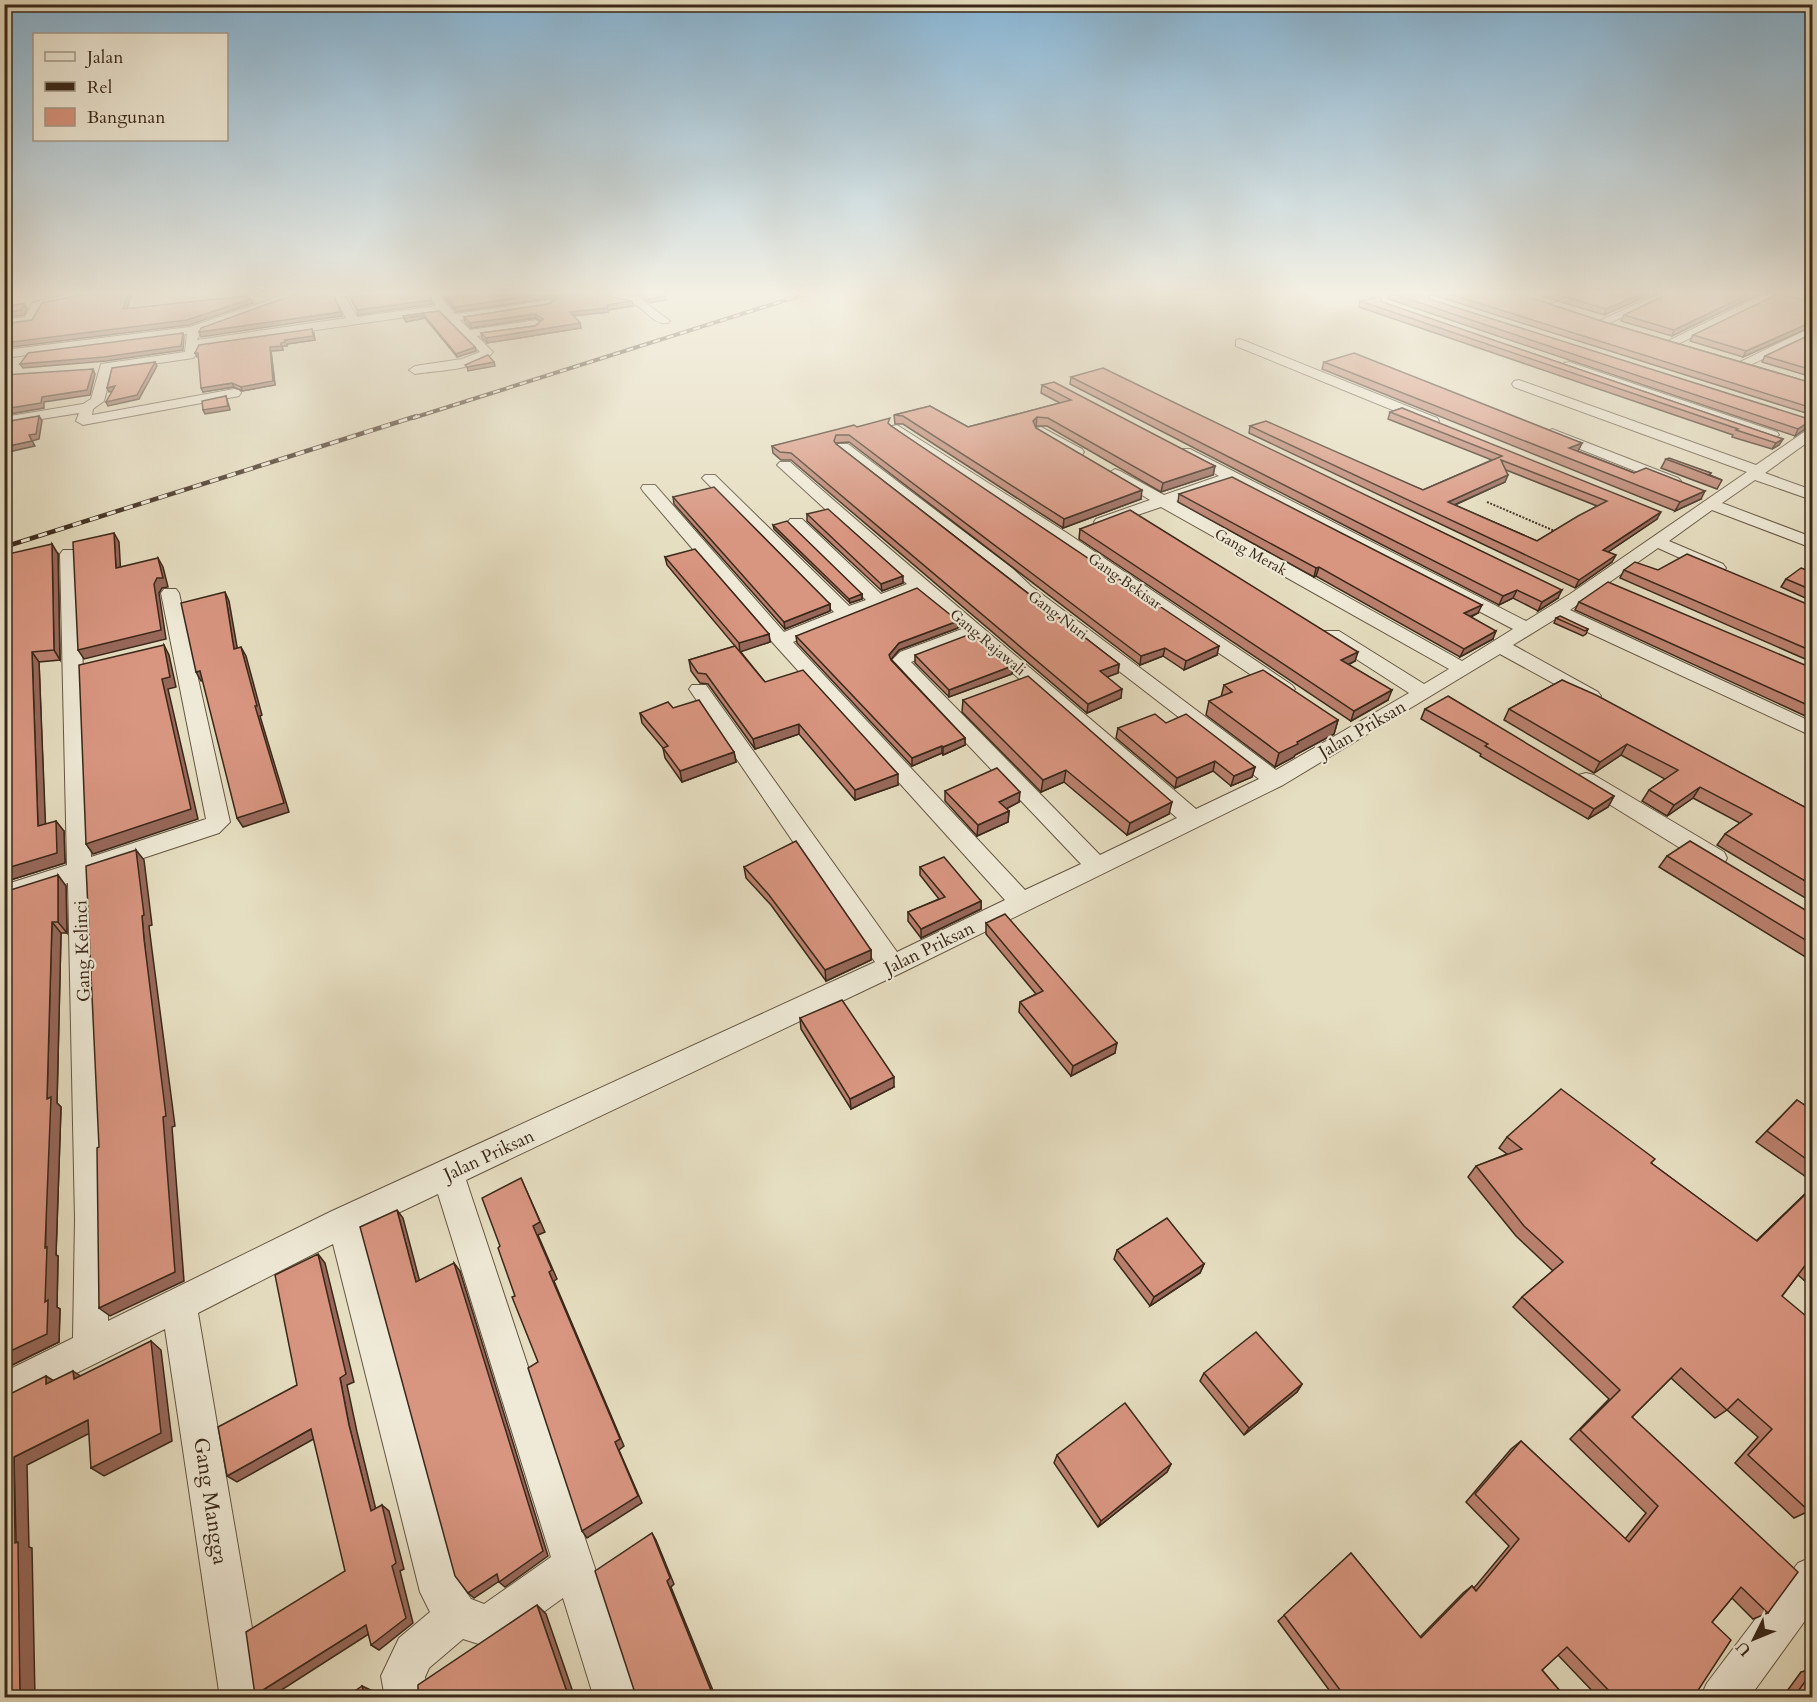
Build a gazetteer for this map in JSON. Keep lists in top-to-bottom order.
{
  "streets": {
    "street": [
      "Gang Merak",
      "Gang Bekisar",
      "Gang Nuri",
      "Gang Rajawali",
      "Jalan Priksan",
      "Gang Kelinci",
      "Gang Mangga"
    ]
  },
  "crossings": [
    ["Gang Merak", "Jalan Priksan"],
    ["Gang Nuri", "Jalan Priksan"],
    ["Gang Rajawali", "Jalan Priksan"],
    ["Jalan Priksan", "Gang Kelinci"],
    ["Jalan Priksan", "Gang Mangga"]
  ],
  "legend": ["Jalan", "Rel", "Bangunan"],
  "north": "bottom left"
}
